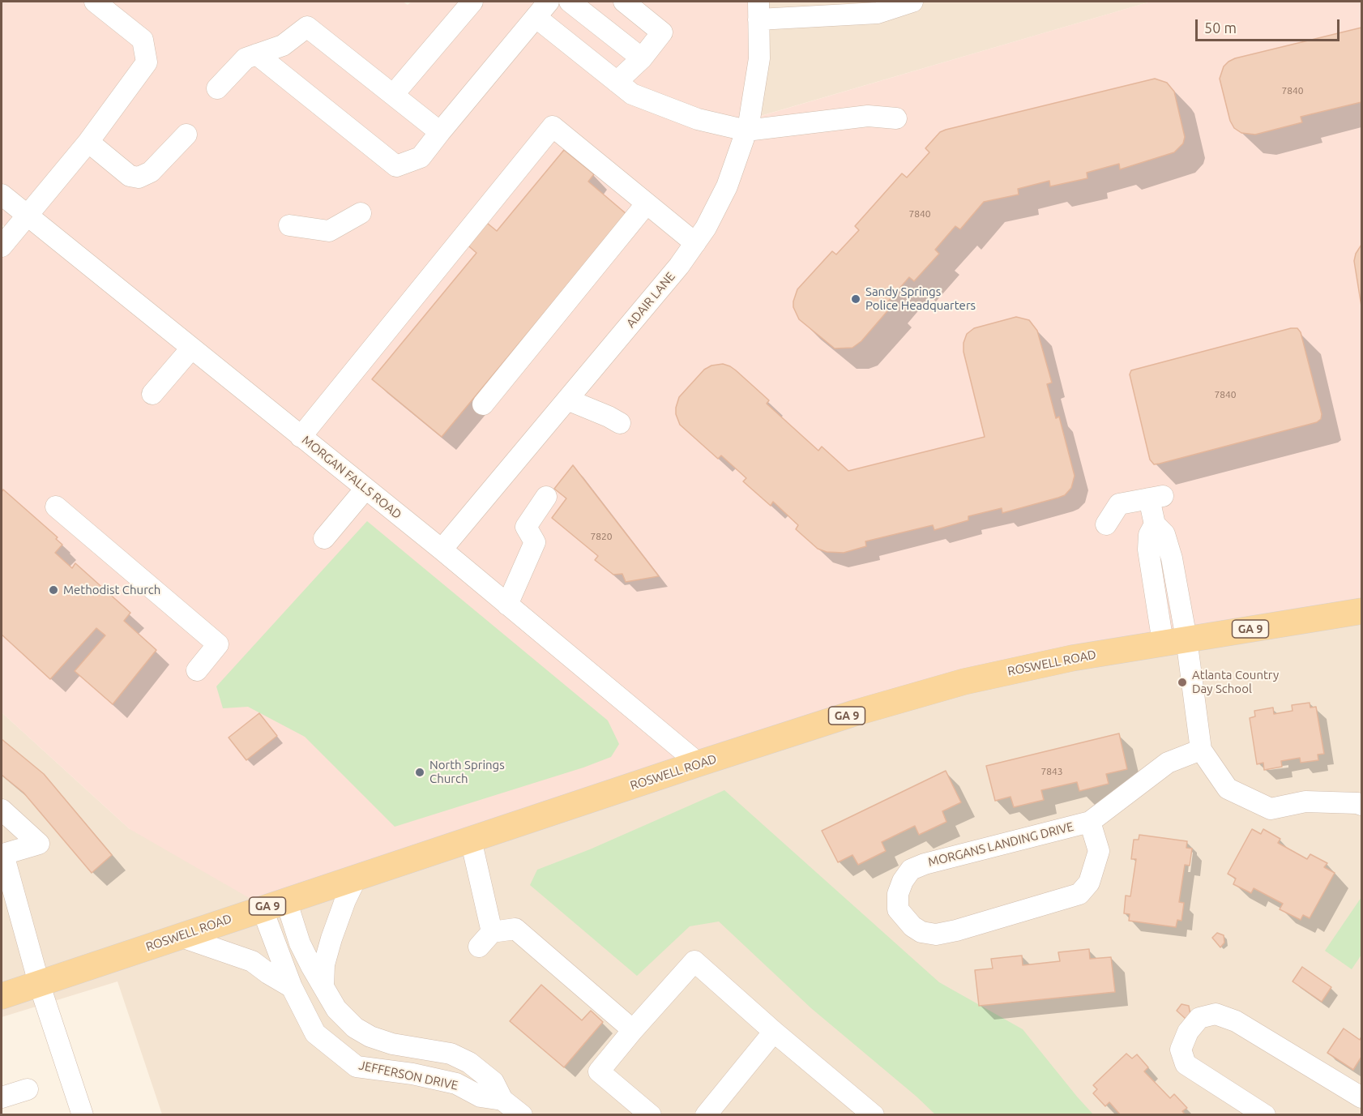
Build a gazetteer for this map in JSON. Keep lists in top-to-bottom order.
{
  "streets": {
    "main road": ["GA 9", "ROSWELL ROAD"],
    "street": [
      "ADAIR LANE",
      "MORGAN FALLS ROAD",
      "MORGANS LANDING DRIVE",
      "JEFFERSON DRIVE"
    ]
  },
  "crossings": [
    ["ADAIR LANE", "MORGAN FALLS ROAD"],
    ["MORGAN FALLS ROAD", "ROSWELL ROAD"],
    ["ROSWELL ROAD", "JEFFERSON DRIVE"]
  ],
  "places": [
    "Sandy Springs Police Headquarters",
    "Methodist Church",
    "Atlanta Country Day School",
    "North Springs Church"
  ],
  "house_numbers": [
    "7840",
    "7840",
    "7840",
    "7820",
    "7843"
  ],
  "scale_bar": "50 m"
}
